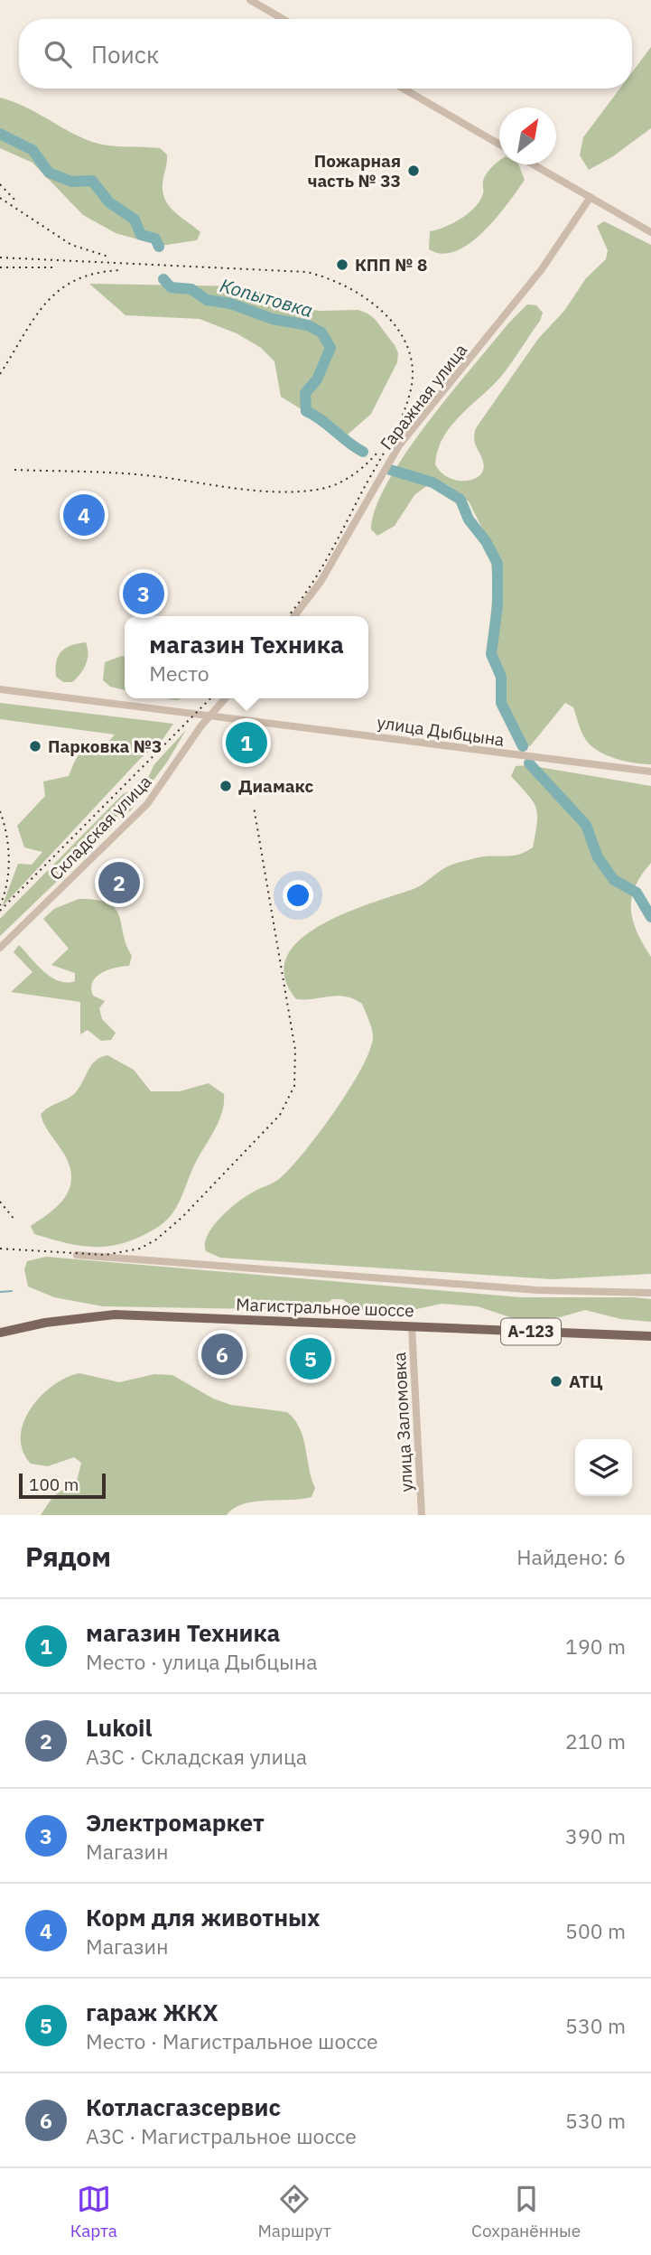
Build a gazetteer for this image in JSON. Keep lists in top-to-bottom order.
{
  "streets": {
    "main road": ["Магистральное шоссе", "А-123"],
    "street": [
      "Гаражная улица",
      "улица Дыбцына",
      "Складская улица",
      "улица Заломовка"
    ]
  },
  "crossings": [
    ["улица Дыбцына", "Складская улица"],
    ["Магистральное шоссе", "улица Заломовка"]
  ],
  "water": ["Копытовка"],
  "places": [
    "Пожарная часть № 33",
    "КПП № 8",
    "Парковка №3",
    "Диамакс",
    "АТЦ"
  ],
  "scale_bar": "100 m",
  "north": "top right",
  "page": {
    "search": "Поиск",
    "pins": [
      "4",
      "3",
      "1",
      "2",
      "6",
      "5"
    ],
    "popup": ["магазин Техника", "Место"],
    "scale": "100 m",
    "heading": ["Рядом", "Найдено: 6"],
    "list": [
      {
        "mark": "1",
        "name": "магазин Техника",
        "note": "Место · улица Дыбцына",
        "value": "190 m"
      },
      {
        "mark": "2",
        "name": "Lukoil",
        "note": "АЗС · Складская улица",
        "value": "210 m"
      },
      {
        "mark": "3",
        "name": "Электромаркет",
        "note": "Магазин",
        "value": "390 m"
      },
      {
        "mark": "4",
        "name": "Корм для животных",
        "note": "Магазин",
        "value": "500 m"
      },
      {
        "mark": "5",
        "name": "гараж ЖКХ",
        "note": "Место · Магистральное шоссе",
        "value": "530 m"
      },
      {
        "mark": "6",
        "name": "Котласгазсервис",
        "note": "АЗС · Магистральное шоссе",
        "value": "530 m"
      }
    ],
    "nav": ["Карта", "Маршрут", "Сохранённые"]
  }
}
